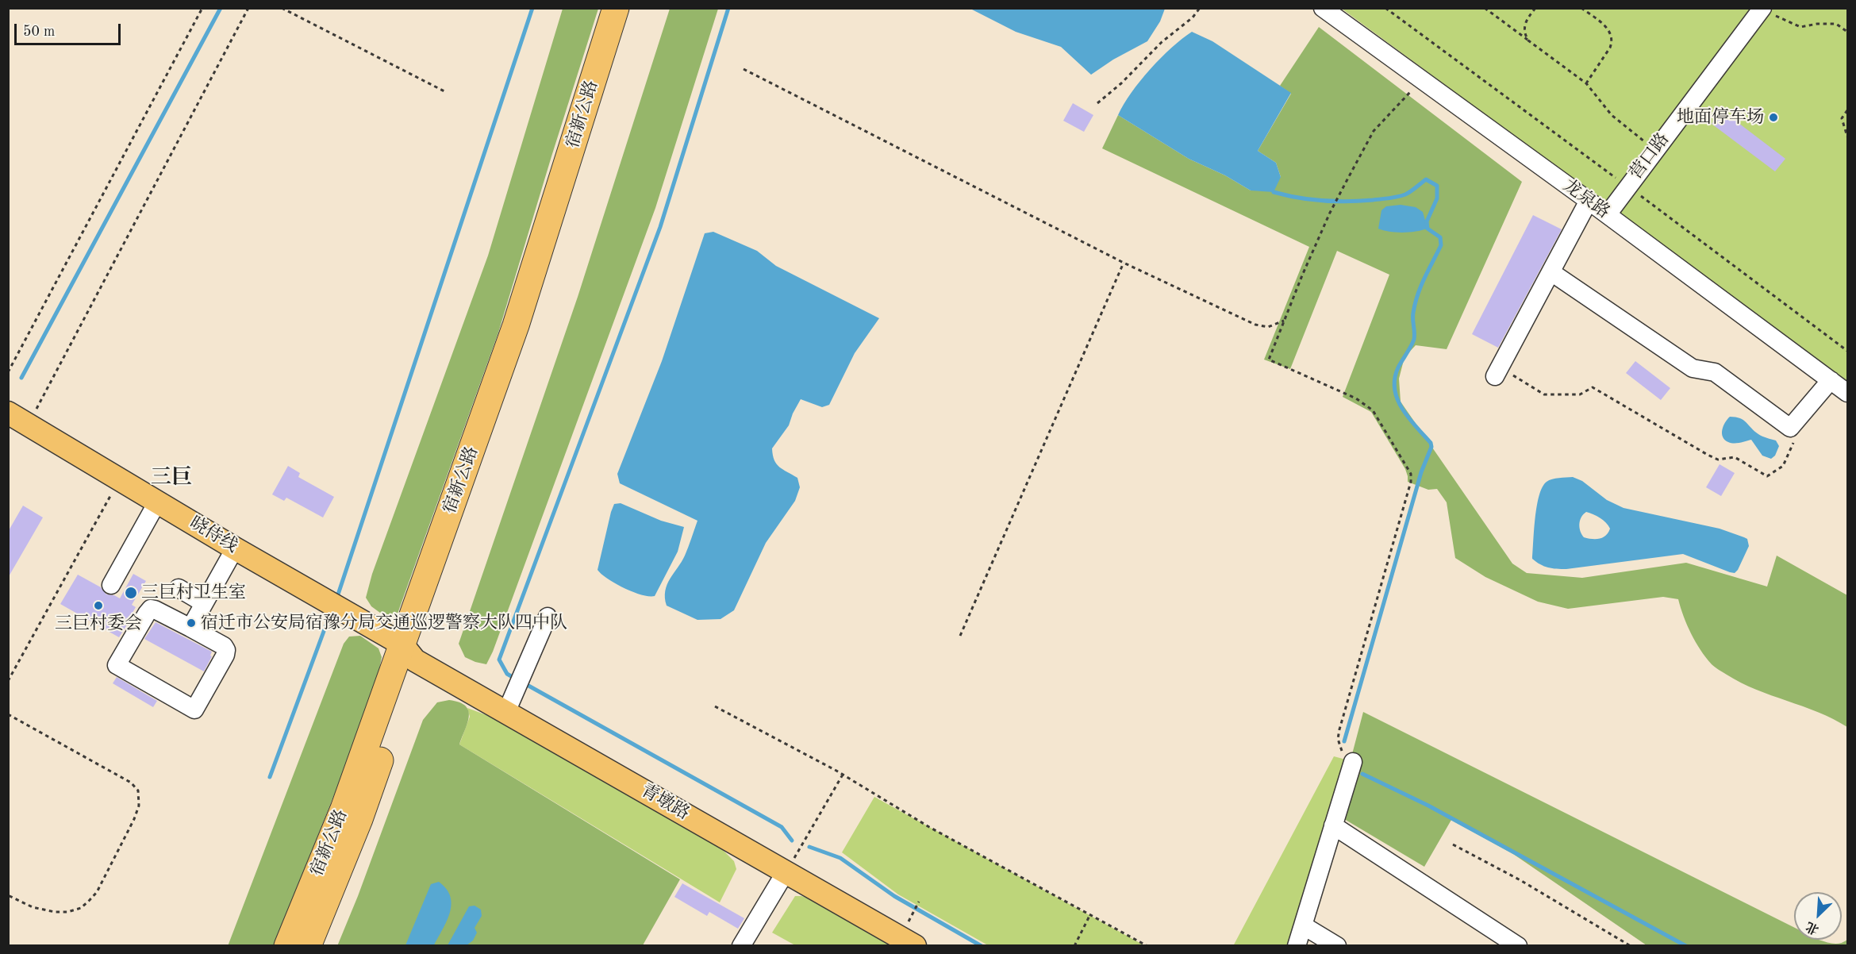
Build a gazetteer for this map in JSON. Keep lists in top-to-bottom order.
{
  "streets": {
    "highway": ["宿新公路"],
    "main road": ["晓侍线", "青墩路"],
    "street": ["营口路", "龙泉路"]
  },
  "crossings": [
    ["宿新公路", "晓侍线"],
    ["宿新公路", "青墩路"],
    ["营口路", "龙泉路"],
    ["晓侍线", "青墩路"]
  ],
  "districts": ["三巨"],
  "places": [
    "地面停车场",
    "三巨村卫生室",
    "三巨村委会",
    "宿迁市公安局宿豫分局交通巡逻警察大队四中队"
  ],
  "scale_bar": "50 m",
  "north": "bottom left"
}
